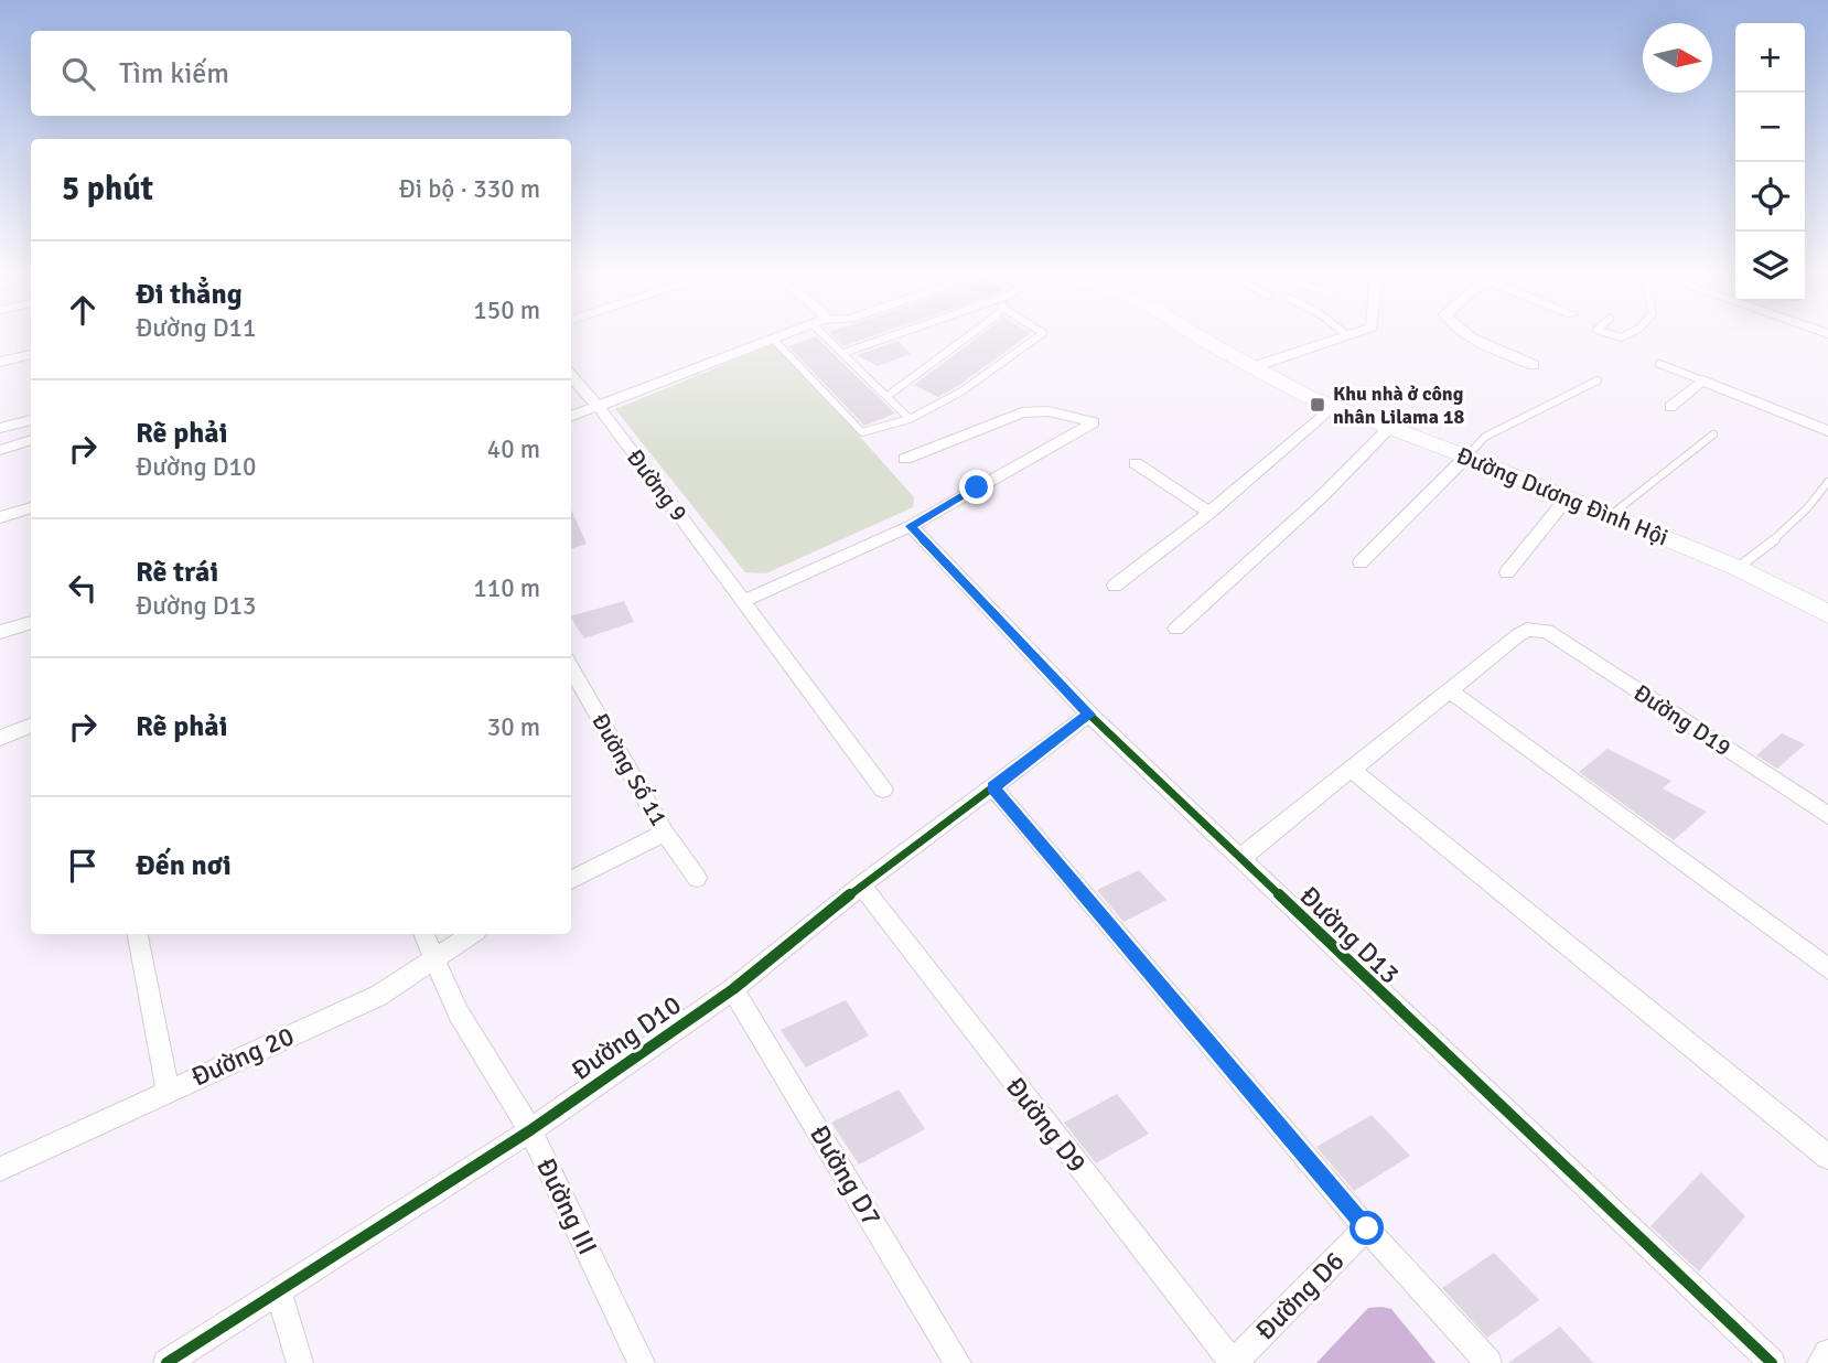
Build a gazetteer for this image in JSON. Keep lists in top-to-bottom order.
{
  "streets": {
    "street": [
      "Đường 9",
      "Đường Dương Đình Hội",
      "Đường D19",
      "Đường Số 11",
      "Đường D13",
      "Đường D10",
      "Đường 20",
      "Đường D9",
      "Đường D7",
      "Đường III",
      "Đường D6"
    ]
  },
  "crossings": [
    ["Đường D13", "Đường D10"],
    ["Đường D10", "Đường D9"],
    ["Đường D10", "Đường D7"],
    ["Đường D10", "Đường III"],
    ["Đường 20", "Đường III"],
    ["Đường D9", "Đường D6"]
  ],
  "places": {
    "transit": ["Khu nhà ở công nhân Lilama 18"]
  },
  "north": "right",
  "page": {
    "map_buttons": ["+", "−"],
    "search": "Tìm kiếm",
    "heading": ["5 phút", "Đi bộ · 330 m"],
    "list": [
      ["Đi thẳng", "Đường D11", "150 m"],
      ["Rẽ phải", "Đường D10", "40 m"],
      ["Rẽ trái", "Đường D13", "110 m"],
      ["Rẽ phải", "30 m"],
      "Đến nơi"
    ]
  }
}
